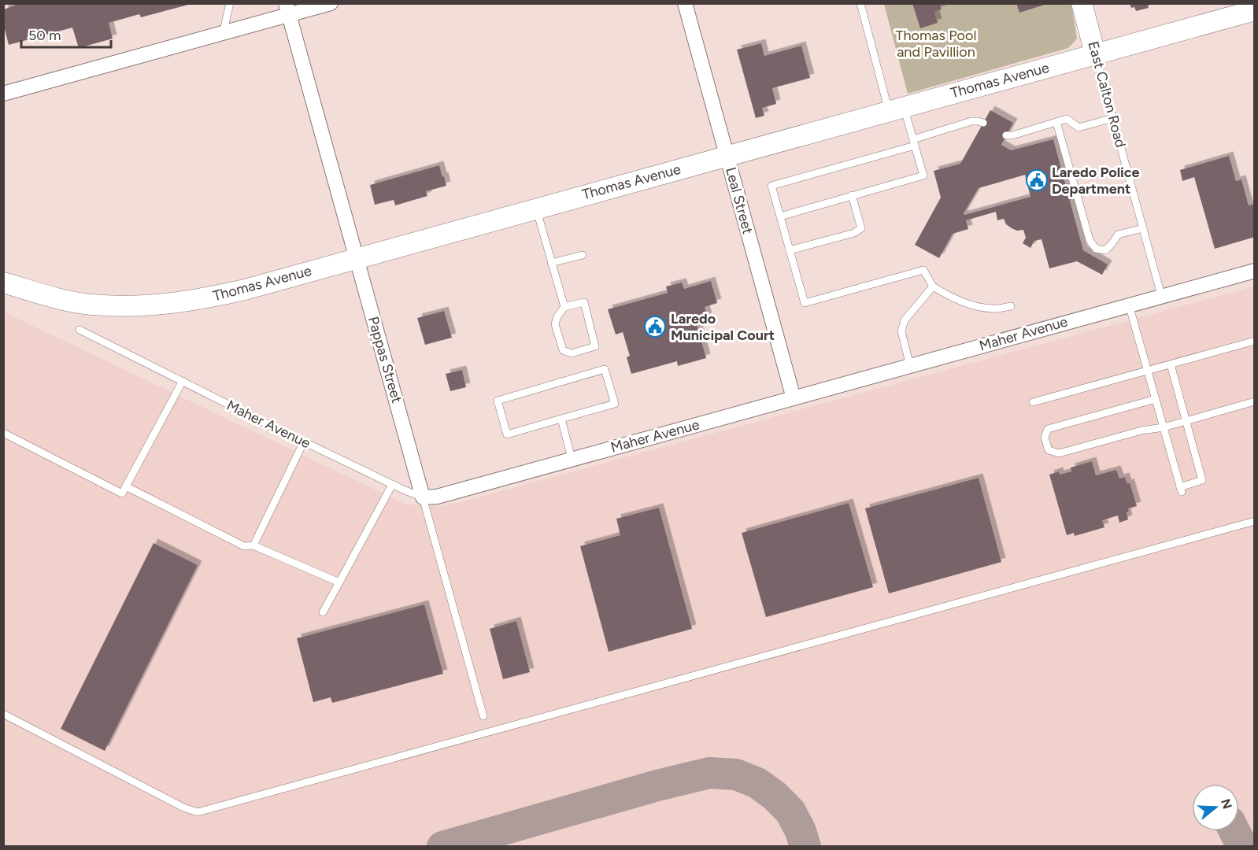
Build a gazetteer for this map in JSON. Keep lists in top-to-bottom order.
{
  "streets": {
    "street": [
      "Thomas Avenue",
      "East Calton Road",
      "Leal Street",
      "Maher Avenue",
      "Pappas Street"
    ]
  },
  "crossings": [
    ["Thomas Avenue", "East Calton Road"],
    ["Thomas Avenue", "Leal Street"],
    ["Thomas Avenue", "Pappas Street"],
    ["East Calton Road", "Maher Avenue"],
    ["Leal Street", "Maher Avenue"],
    ["Maher Avenue", "Pappas Street"]
  ],
  "parks": ["Thomas Pool and Pavillion"],
  "places": {
    "public building": ["Laredo Police Department", "Laredo Municipal Court"]
  },
  "scale_bar": "50 m",
  "north": "right"
}
